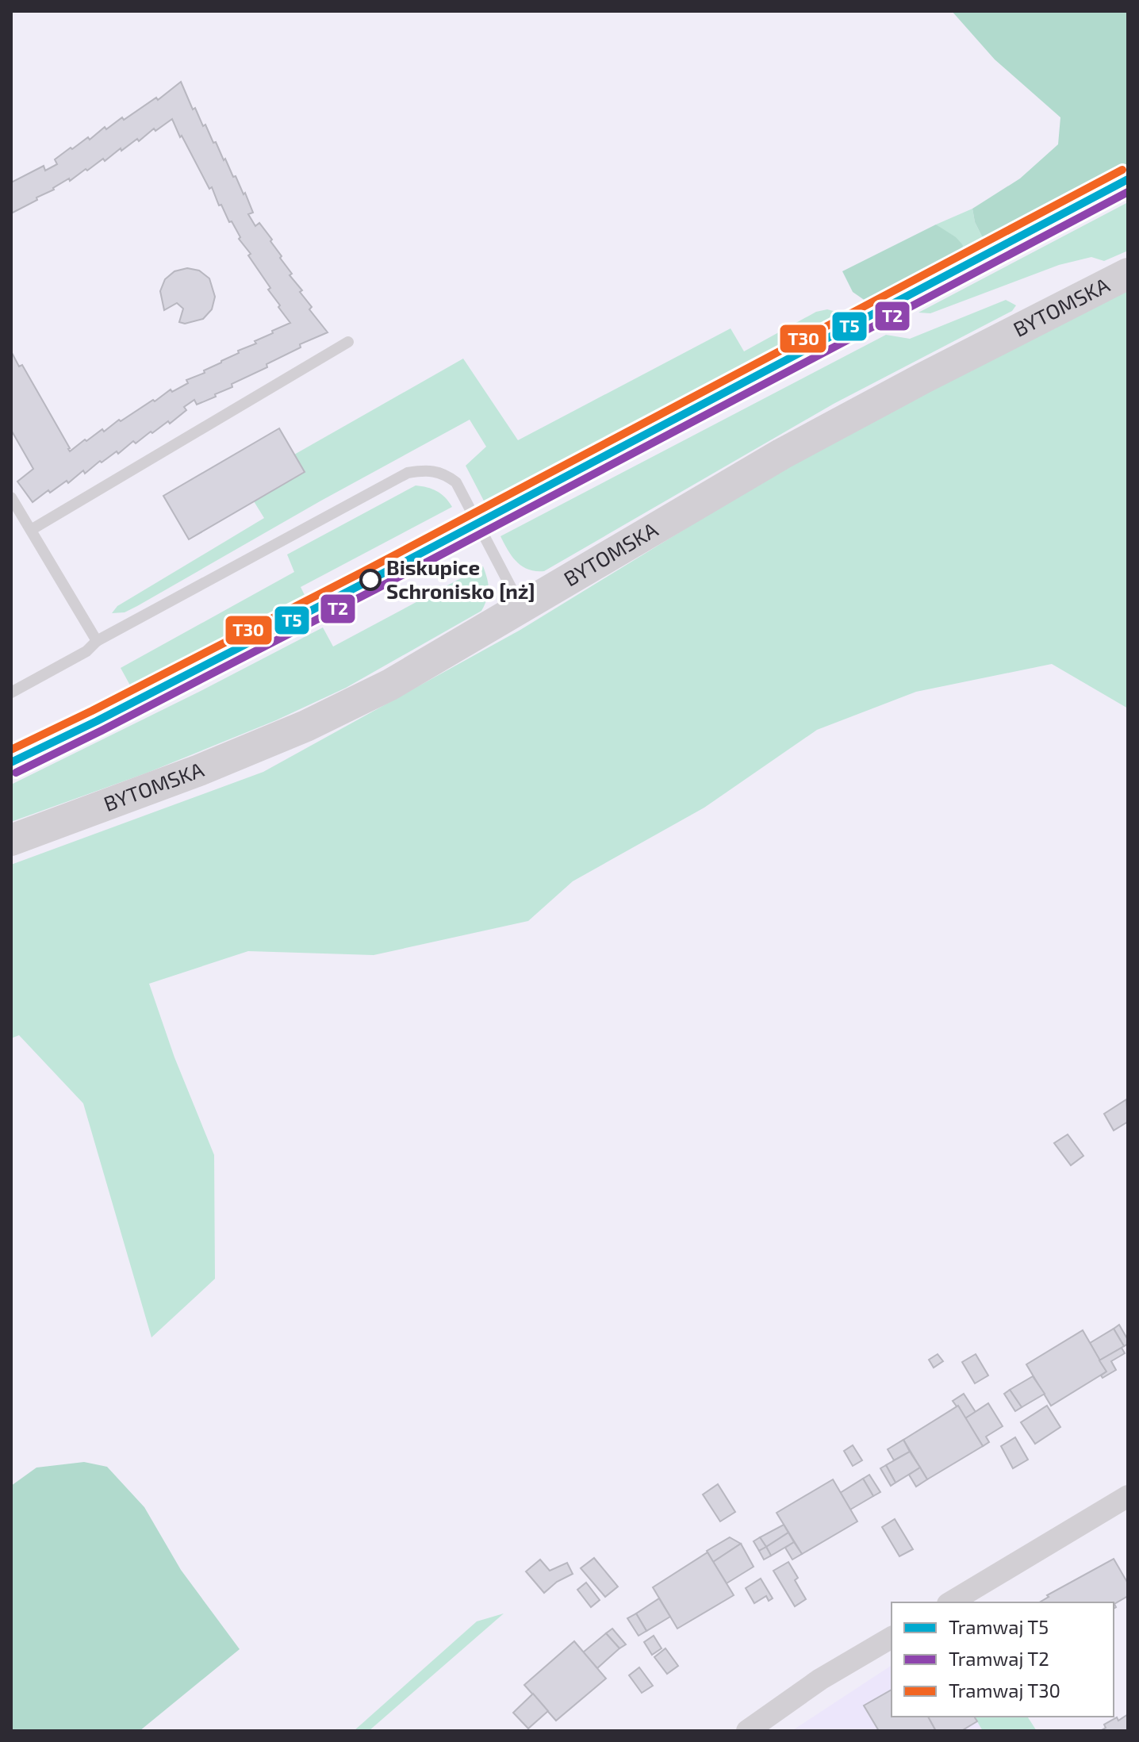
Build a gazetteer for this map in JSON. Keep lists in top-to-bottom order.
{
  "streets": {
    "street": ["BYTOMSKA"]
  },
  "places": ["Biskupice Schronisko [nż]"],
  "lines": ["tram line T30", "tram line T5", "tram line T2"],
  "legend": ["Tramwaj T5", "Tramwaj T2", "Tramwaj T30"]
}
